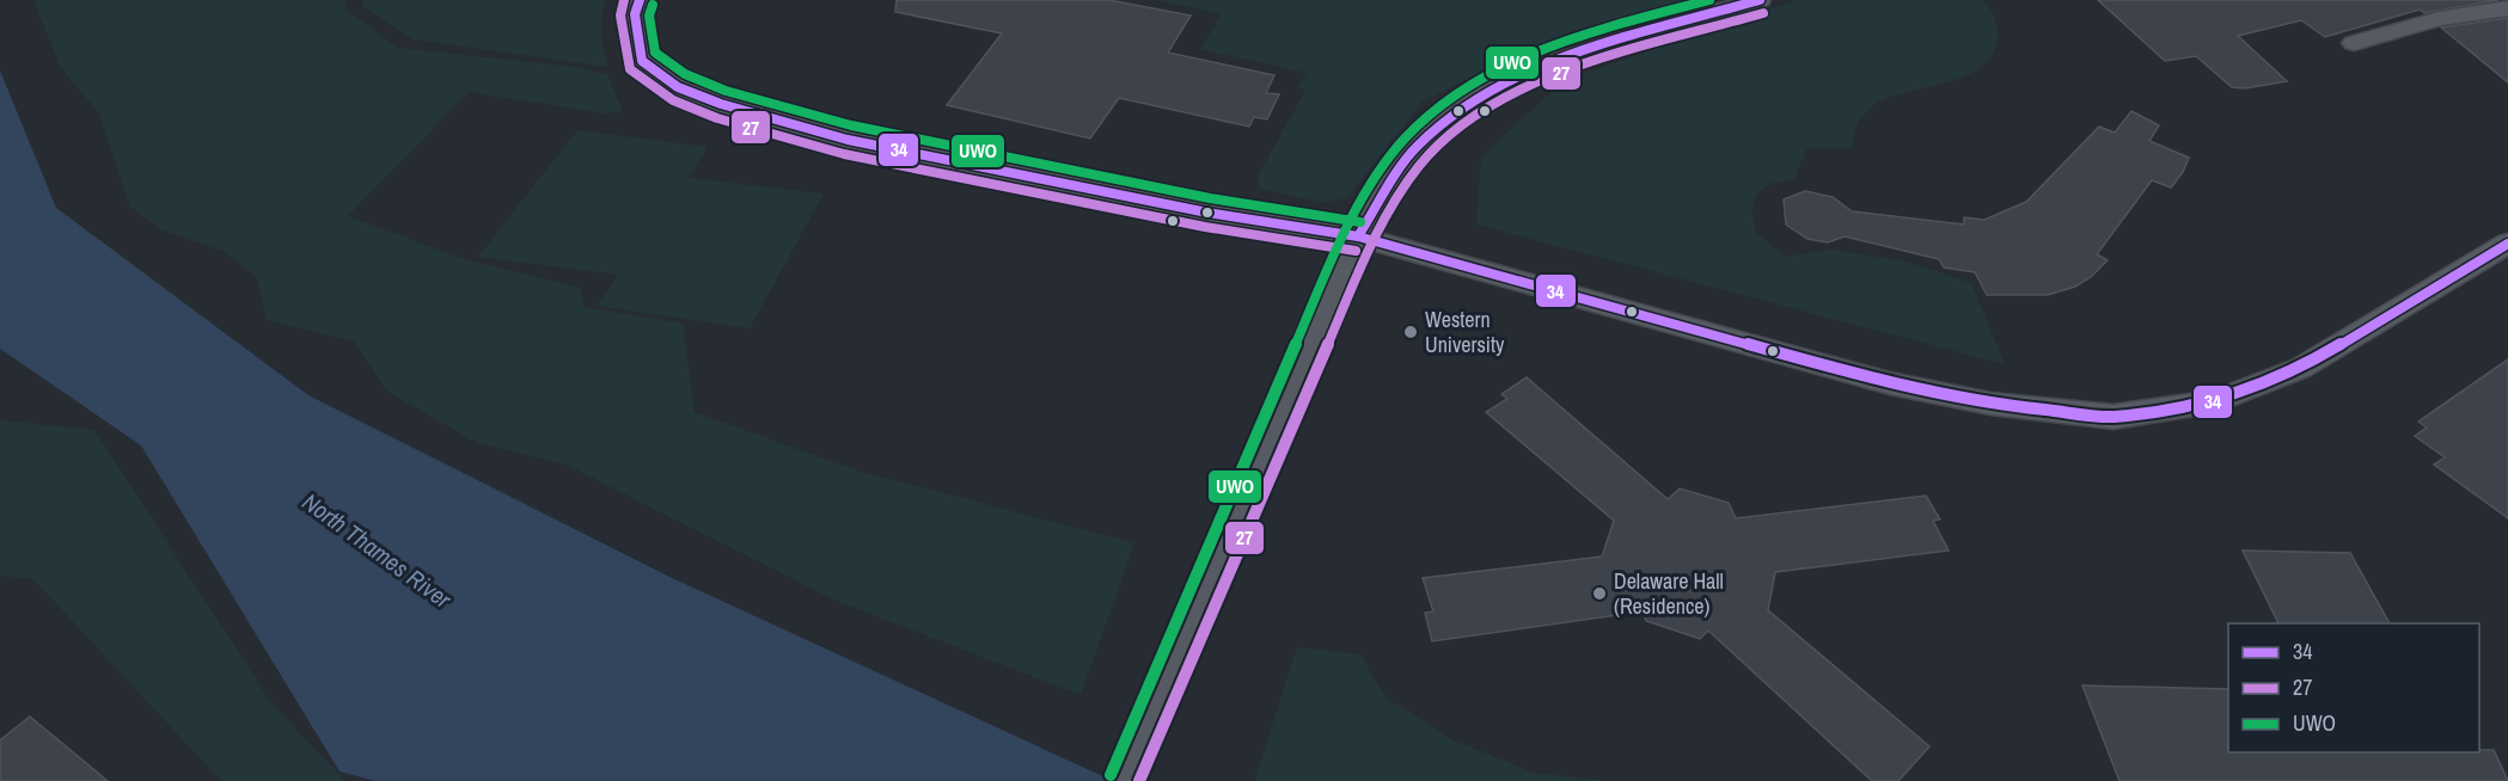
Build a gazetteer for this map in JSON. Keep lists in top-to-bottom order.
{
  "water": ["North Thames River"],
  "places": ["Western University", "Delaware Hall (Residence)"],
  "lines": ["transit line 34", "transit line 27", "transit line UWO"],
  "legend": ["34", "27", "UWO"]
}
